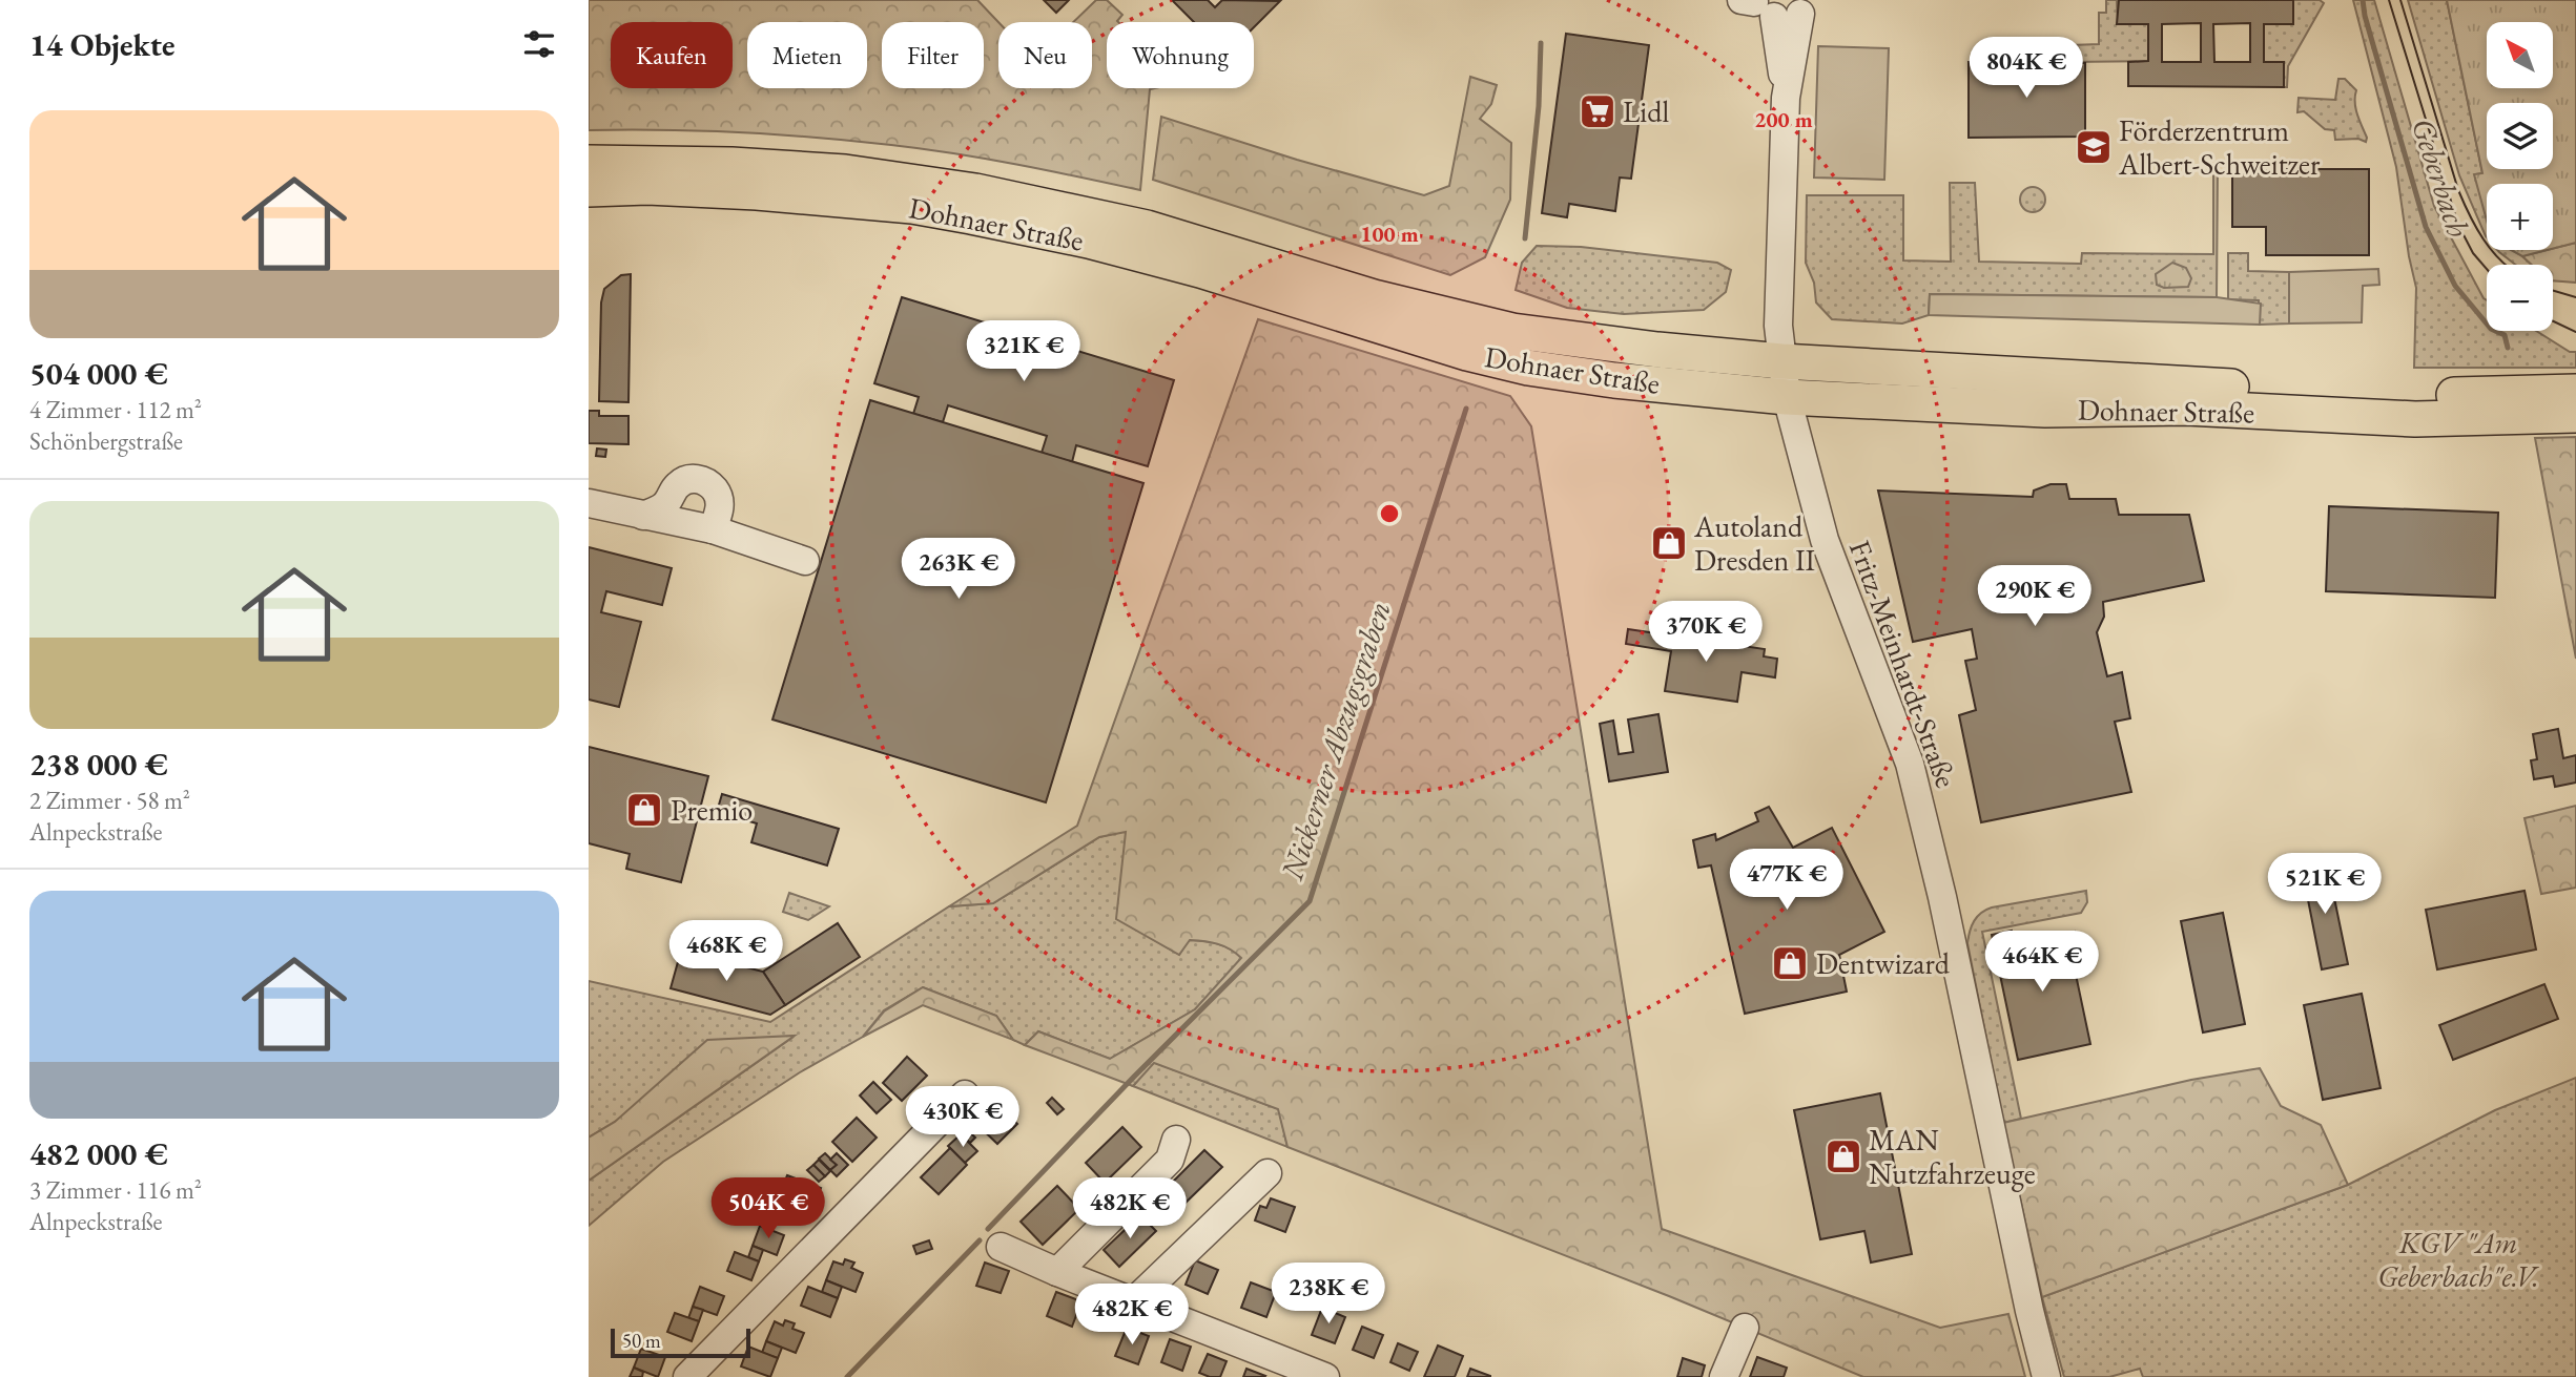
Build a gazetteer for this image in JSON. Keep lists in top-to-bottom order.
{
  "streets": {
    "main road": ["Dohnaer Straße"],
    "street": ["Fritz-Meinhardt-Straße"]
  },
  "crossings": [
    ["Dohnaer Straße", "Fritz-Meinhardt-Straße"]
  ],
  "water": ["Geberbach", "Nickerner Abzugsgraben"],
  "parks": ["KGV \"Am Geberbach\"e.V."],
  "places": {
    "supermarket": ["Lidl"],
    "school or university": ["Förderzentrum Albert-Schweitzer"],
    "shop": [
      "Autoland Dresden II",
      "Premio",
      "Dentwizard",
      "MAN Nutzfahrzeuge"
    ]
  },
  "scale_bar": "50 m",
  "north": "top left",
  "page": {
    "heading": "14 Objekte",
    "map_buttons": ["+", "−"],
    "chip": [
      "Kaufen",
      "Mieten",
      "Filter",
      "Neu",
      "Wohnung"
    ],
    "price": [
      "804K €",
      "321K €",
      "263K €",
      "290K €",
      "370K €",
      "477K €",
      "521K €",
      "468K €",
      "464K €",
      "430K €",
      "504K €",
      "482K €",
      "238K €",
      "482K €"
    ],
    "list": [
      {
        "name": "504 000 €",
        "note": "4 Zimmer · 112 m² · Schönbergstraße"
      },
      {
        "name": "238 000 €",
        "note": "2 Zimmer · 58 m² · Alnpeckstraße"
      },
      {
        "name": "482 000 €",
        "note": "3 Zimmer · 116 m² · Alnpeckstraße"
      }
    ],
    "scale": "50 m"
  },
  "rings": ["200 m", "100 m"]
}
